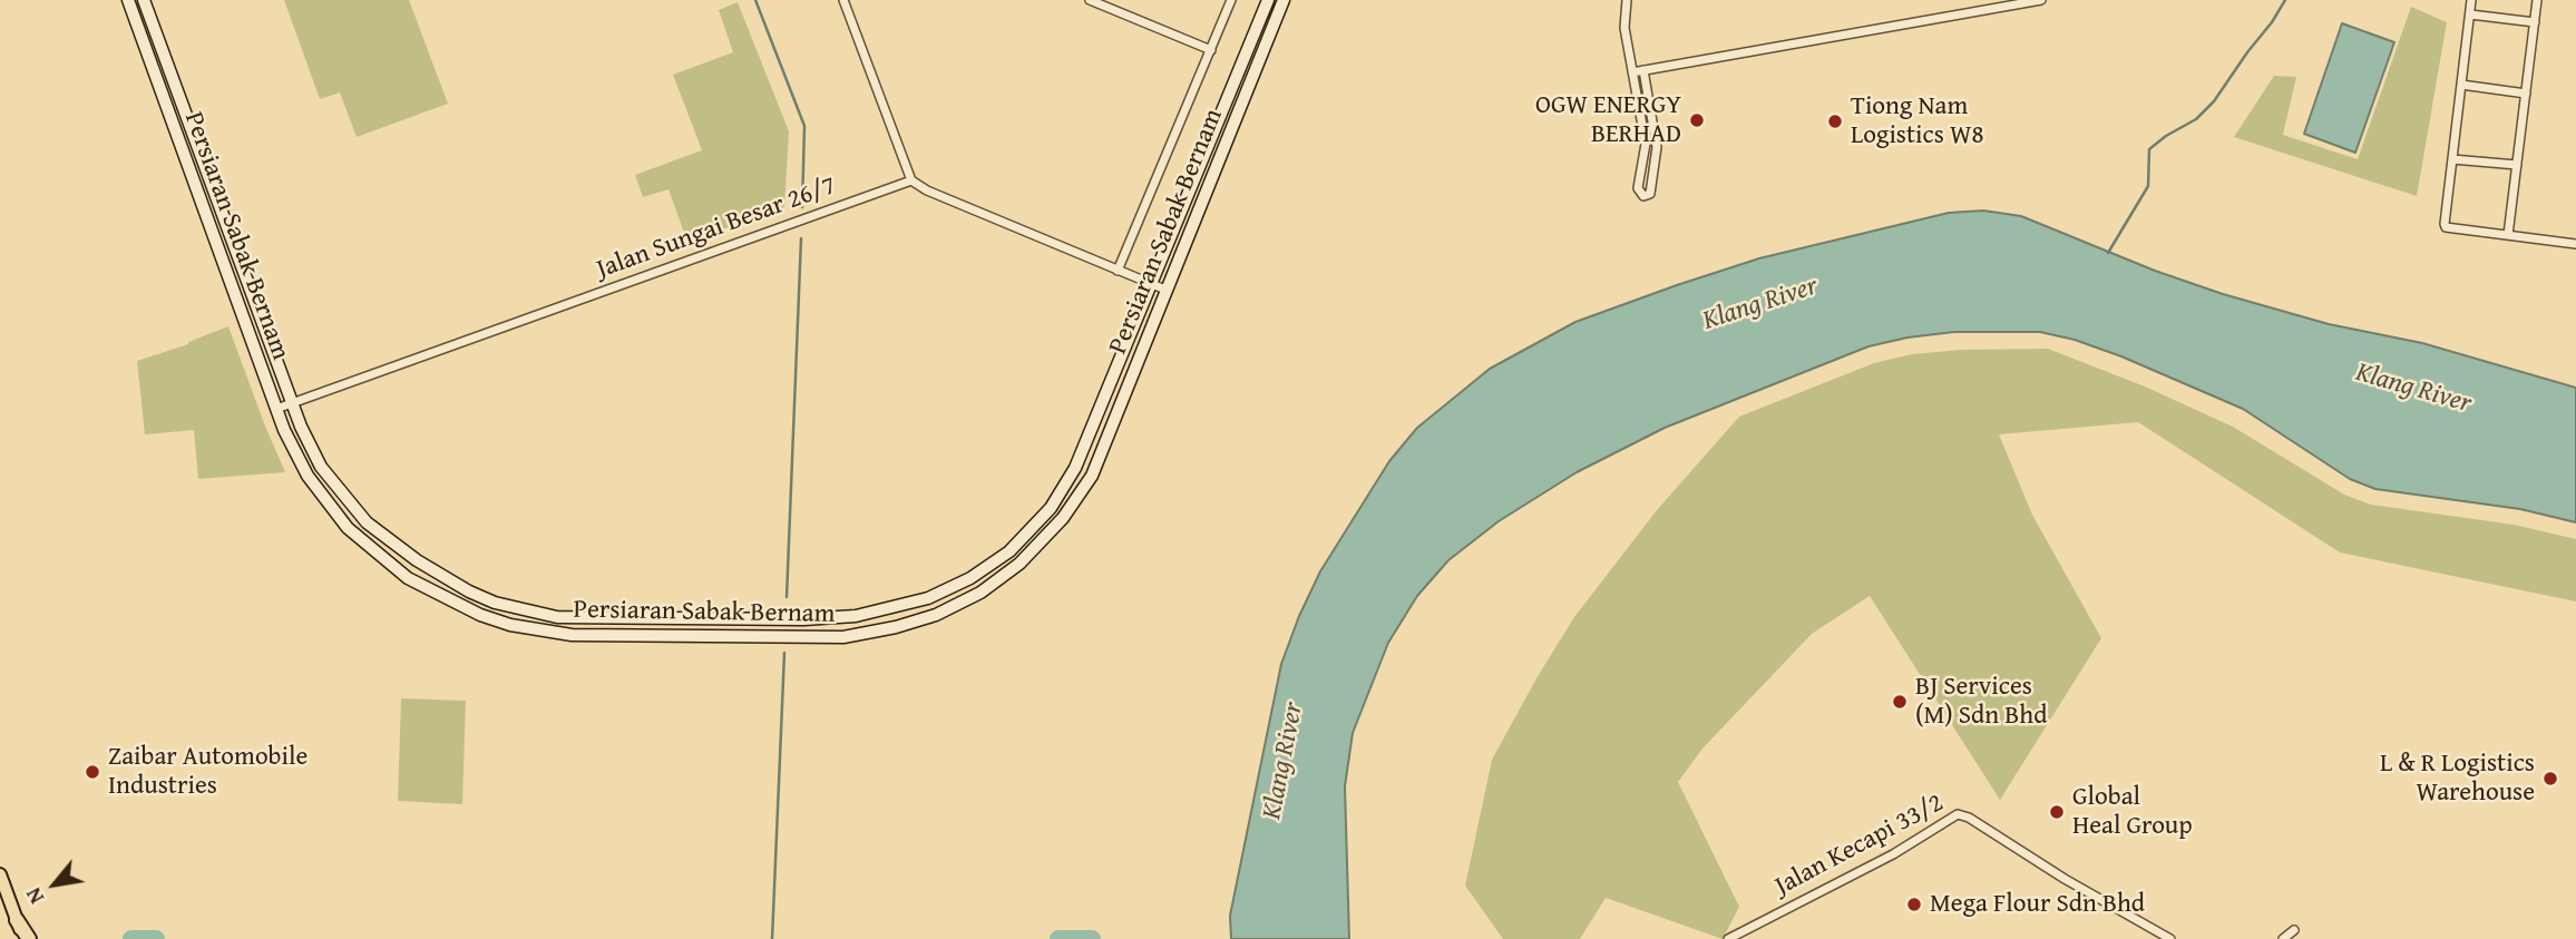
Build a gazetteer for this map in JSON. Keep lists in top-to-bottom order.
{
  "streets": {
    "street": ["Jalan Sungai Besar 26/7", "Persiaran Sabak Bernam", "Jalan Kecapi 33/2"]
  },
  "crossings": [
    ["Jalan Sungai Besar 26/7", "Persiaran Sabak Bernam"]
  ],
  "water": ["Klang River"],
  "places": [
    "OGW ENERGY BERHAD",
    "Tiong Nam Logistics W8",
    "BJ Services (M) Sdn Bhd",
    "Zaibar Automobile Industries",
    "L & R Logistics Warehouse",
    "Global Heal Group",
    "Mega Flour Sdn Bhd"
  ],
  "north": "bottom left"
}
